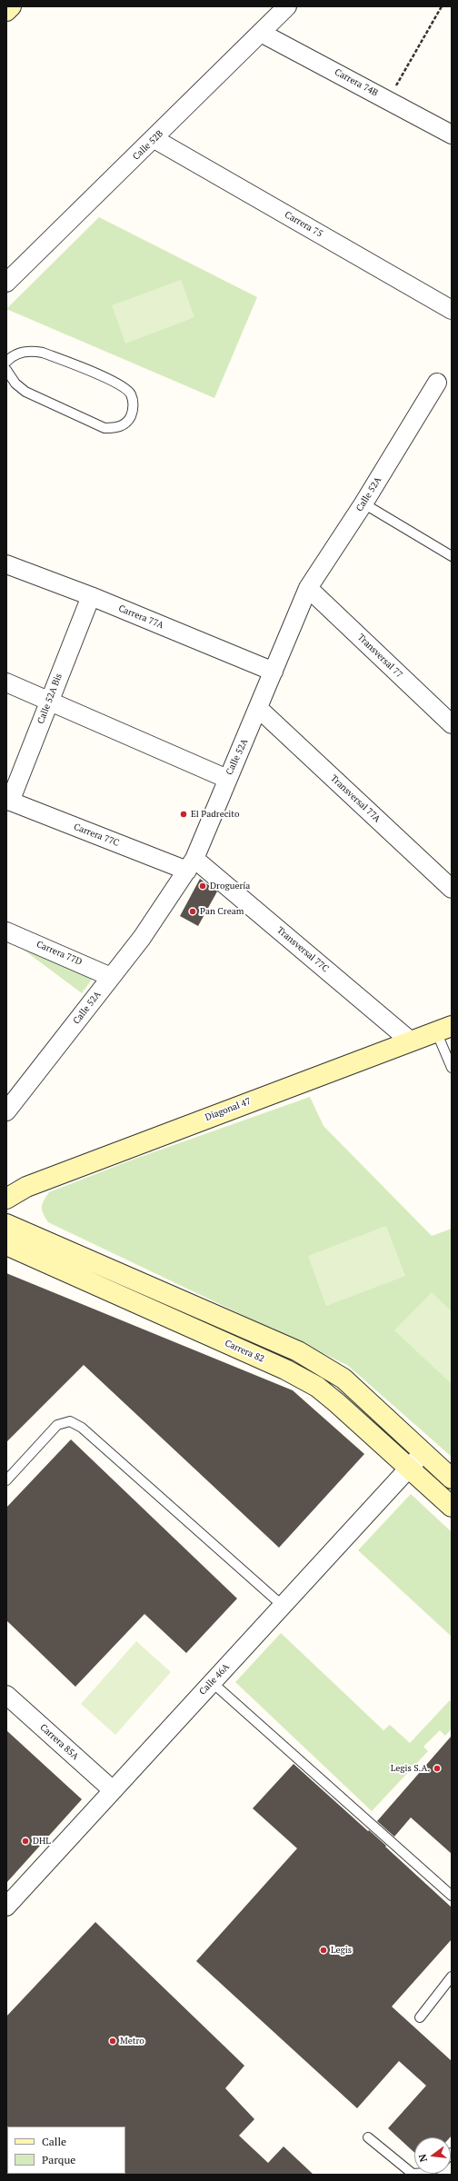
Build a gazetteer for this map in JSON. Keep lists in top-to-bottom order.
{
  "streets": {
    "street": [
      "Carrera 74B",
      "Calle 52B",
      "Carrera 75",
      "Calle 52A",
      "Carrera 77A",
      "Transversal 77",
      "Calle 52A Bis",
      "Transversal 77A",
      "Carrera 77C",
      "Transversal 77C",
      "Carrera 77D",
      "Diagonal 47",
      "Carrera 82",
      "Calle 46A",
      "Carrera 85A"
    ]
  },
  "crossings": [
    ["Carrera 74B", "Calle 52B"],
    ["Calle 52B", "Carrera 75"],
    ["Calle 52A", "Carrera 77A"],
    ["Calle 52A", "Transversal 77"],
    ["Calle 52A", "Transversal 77A"],
    ["Calle 52A", "Carrera 77C"],
    ["Calle 52A", "Transversal 77C"],
    ["Calle 52A", "Carrera 77D"],
    ["Carrera 77A", "Calle 52A Bis"],
    ["Calle 52A Bis", "Carrera 77C"],
    ["Carrera 77C", "Transversal 77C"],
    ["Transversal 77C", "Diagonal 47"],
    ["Carrera 82", "Calle 46A"],
    ["Calle 46A", "Carrera 85A"]
  ],
  "places": [
    "El Padrecito",
    "Droguería",
    "Pan Cream",
    "Legis S.A.",
    "DHL",
    "Legis",
    "Metro"
  ],
  "legend": ["Calle", "Parque"],
  "north": "left"
}
